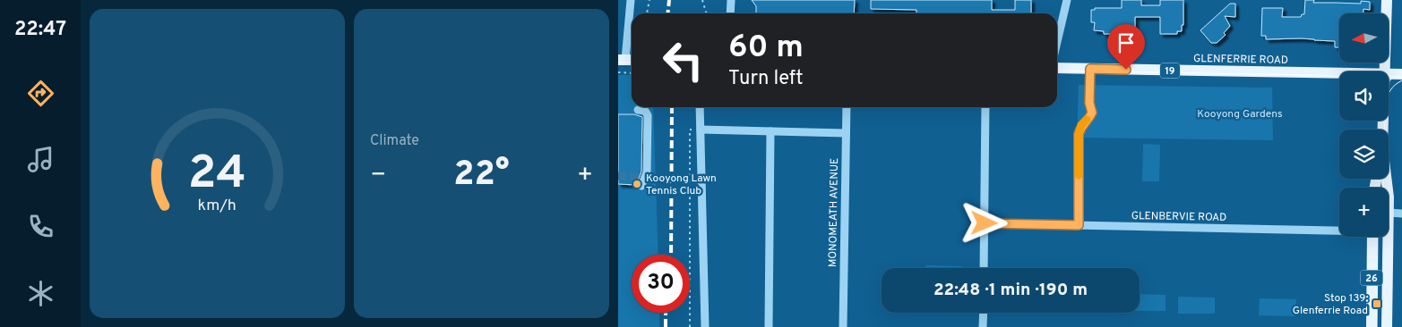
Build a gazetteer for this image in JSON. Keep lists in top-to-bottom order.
{
  "streets": {
    "main road": ["GLENFERRIE ROAD", "19", "26"],
    "street": ["MONOMEATH AVENUE", "GLENBERVIE ROAD"]
  },
  "parks": ["Kooyong Gardens"],
  "places": {
    "other": ["Kooyong Lawn Tennis Club"],
    "transit": ["Stop 139: Glenferrie Road"]
  },
  "north": "left",
  "page": {
    "tabs": "22:47",
    "tile": "Climate",
    "map_buttons": "+",
    "turn": ["60 m", "Turn left"],
    "heat": ["−", "22°", "+"],
    "limit": "30",
    "trip": "22:48 · 1 min · 190 m",
    "gauge": ["24", "km/h"]
  }
}
